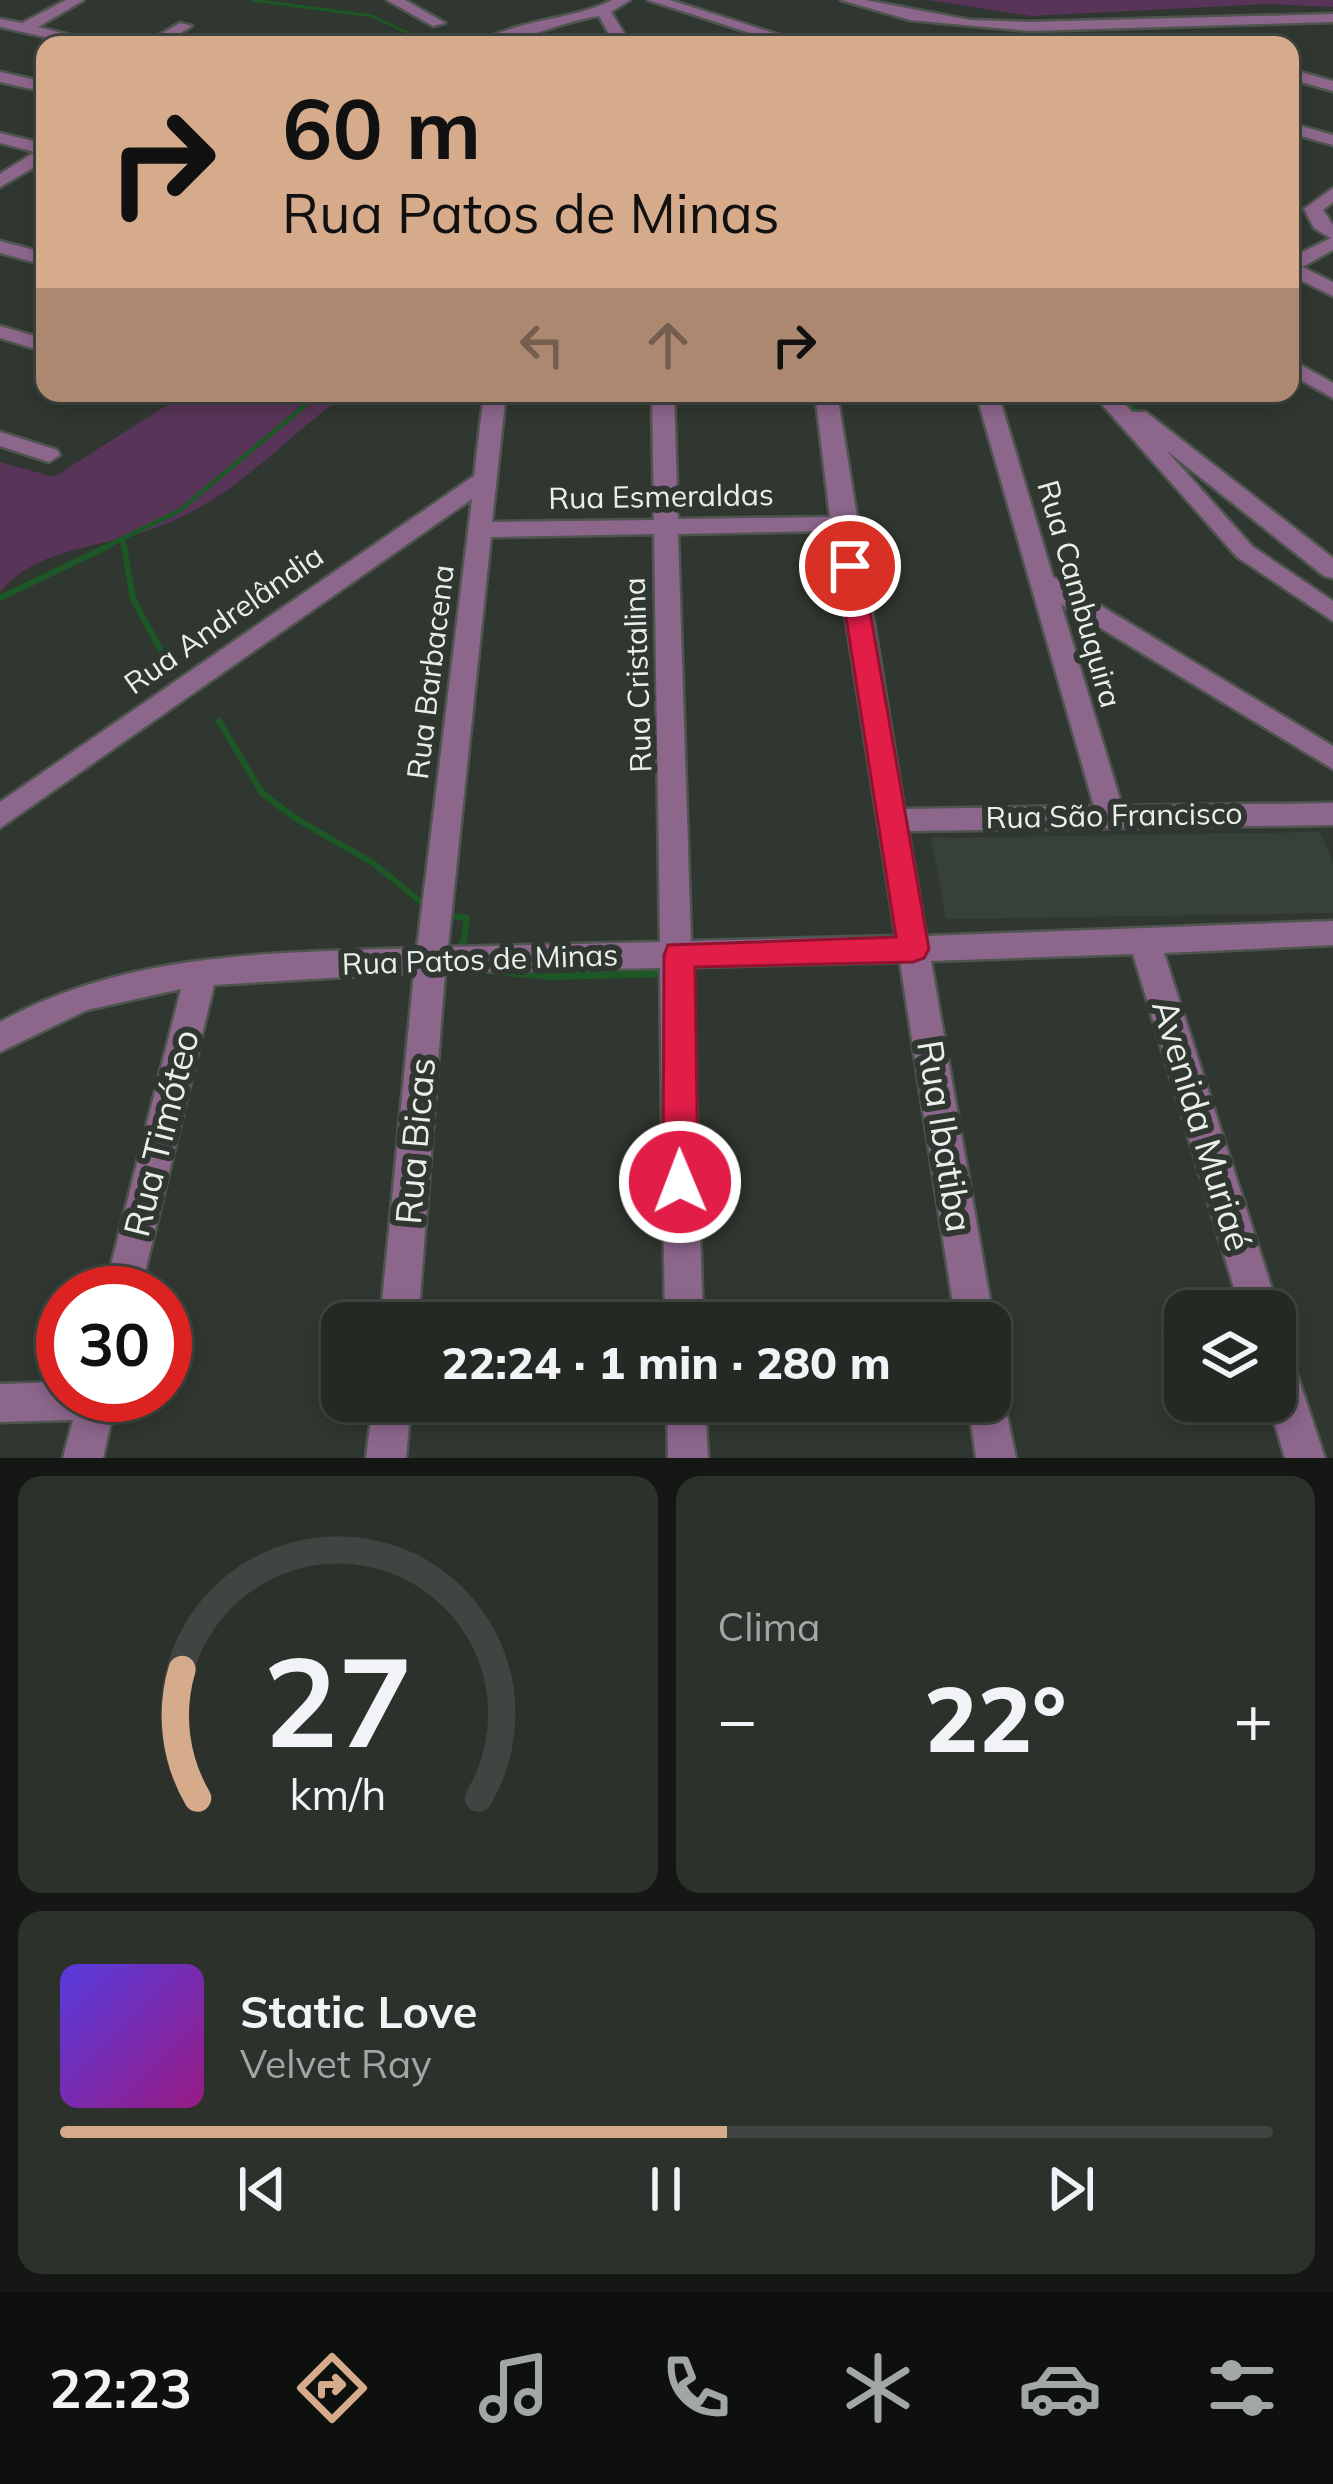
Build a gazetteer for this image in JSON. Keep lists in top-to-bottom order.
{
  "streets": {
    "street": [
      "Rua Esmeraldas",
      "Rua Cambuquira",
      "Rua Andrelândia",
      "Rua Barbacena",
      "Rua Cristalina",
      "Rua São Francisco",
      "Rua Patos de Minas",
      "Avenida Muriaé",
      "Rua Timóteo",
      "Rua Ibatiba",
      "Rua Bicas"
    ]
  },
  "crossings": [
    ["Rua Esmeraldas", "Rua Barbacena"],
    ["Rua Esmeraldas", "Rua Cristalina"],
    ["Rua Esmeraldas", "Rua Ibatiba"],
    ["Rua Cambuquira", "Rua São Francisco"],
    ["Rua Andrelândia", "Rua Barbacena"],
    ["Rua Barbacena", "Rua Patos de Minas"],
    ["Rua Barbacena", "Rua Bicas"],
    ["Rua Cristalina", "Rua Patos de Minas"],
    ["Rua São Francisco", "Rua Ibatiba"],
    ["Rua Patos de Minas", "Avenida Muriaé"],
    ["Rua Patos de Minas", "Rua Timóteo"],
    ["Rua Patos de Minas", "Rua Ibatiba"],
    ["Rua Patos de Minas", "Rua Bicas"]
  ],
  "page": {
    "turn": ["60 m", "Rua Patos de Minas"],
    "limit": "30",
    "trip": "22:24 · 1 min · 280 m",
    "tile": "Clima",
    "heat": ["−", "22°", "+"],
    "song": ["Static Love", "Velvet Ray"],
    "tabs": "22:23",
    "gauge": ["27", "km/h"]
  }
}
